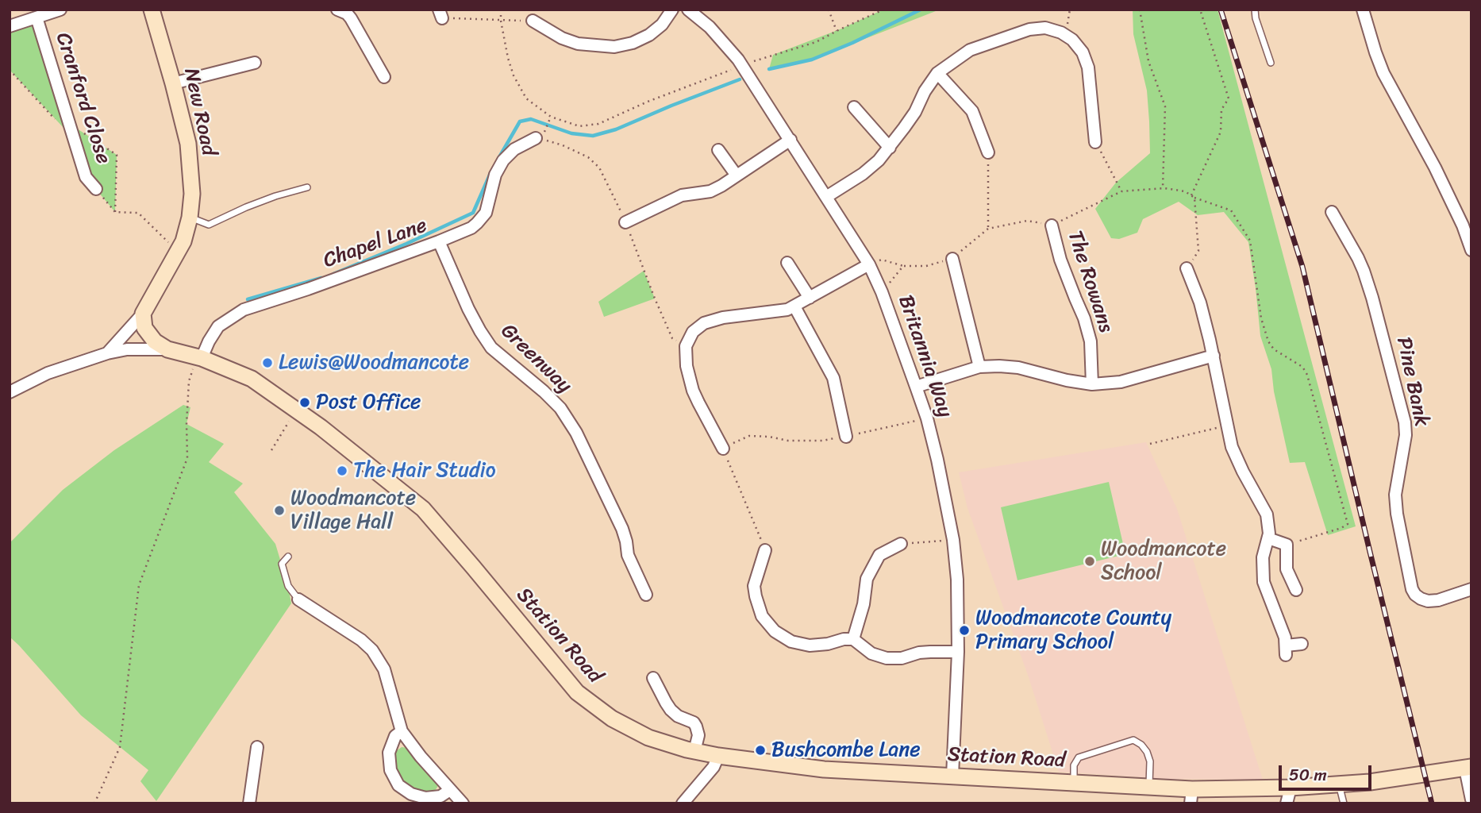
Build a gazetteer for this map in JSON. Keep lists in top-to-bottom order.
{
  "streets": {
    "street": [
      "Cranford Close",
      "New Road",
      "Chapel Lane",
      "The Rowans",
      "Britannia Way",
      "Greenway",
      "Pine Bank",
      "Station Road"
    ]
  },
  "crossings": [
    ["Chapel Lane", "Greenway"],
    ["Chapel Lane", "Station Road"],
    ["Britannia Way", "Station Road"]
  ],
  "places": [
    "Lewis@Woodmancote",
    "Post Office",
    "The Hair Studio",
    "Woodmancote Village Hall",
    "Woodmancote School",
    "Woodmancote County Primary School",
    "Bushcombe Lane"
  ],
  "scale_bar": "50 m"
}
